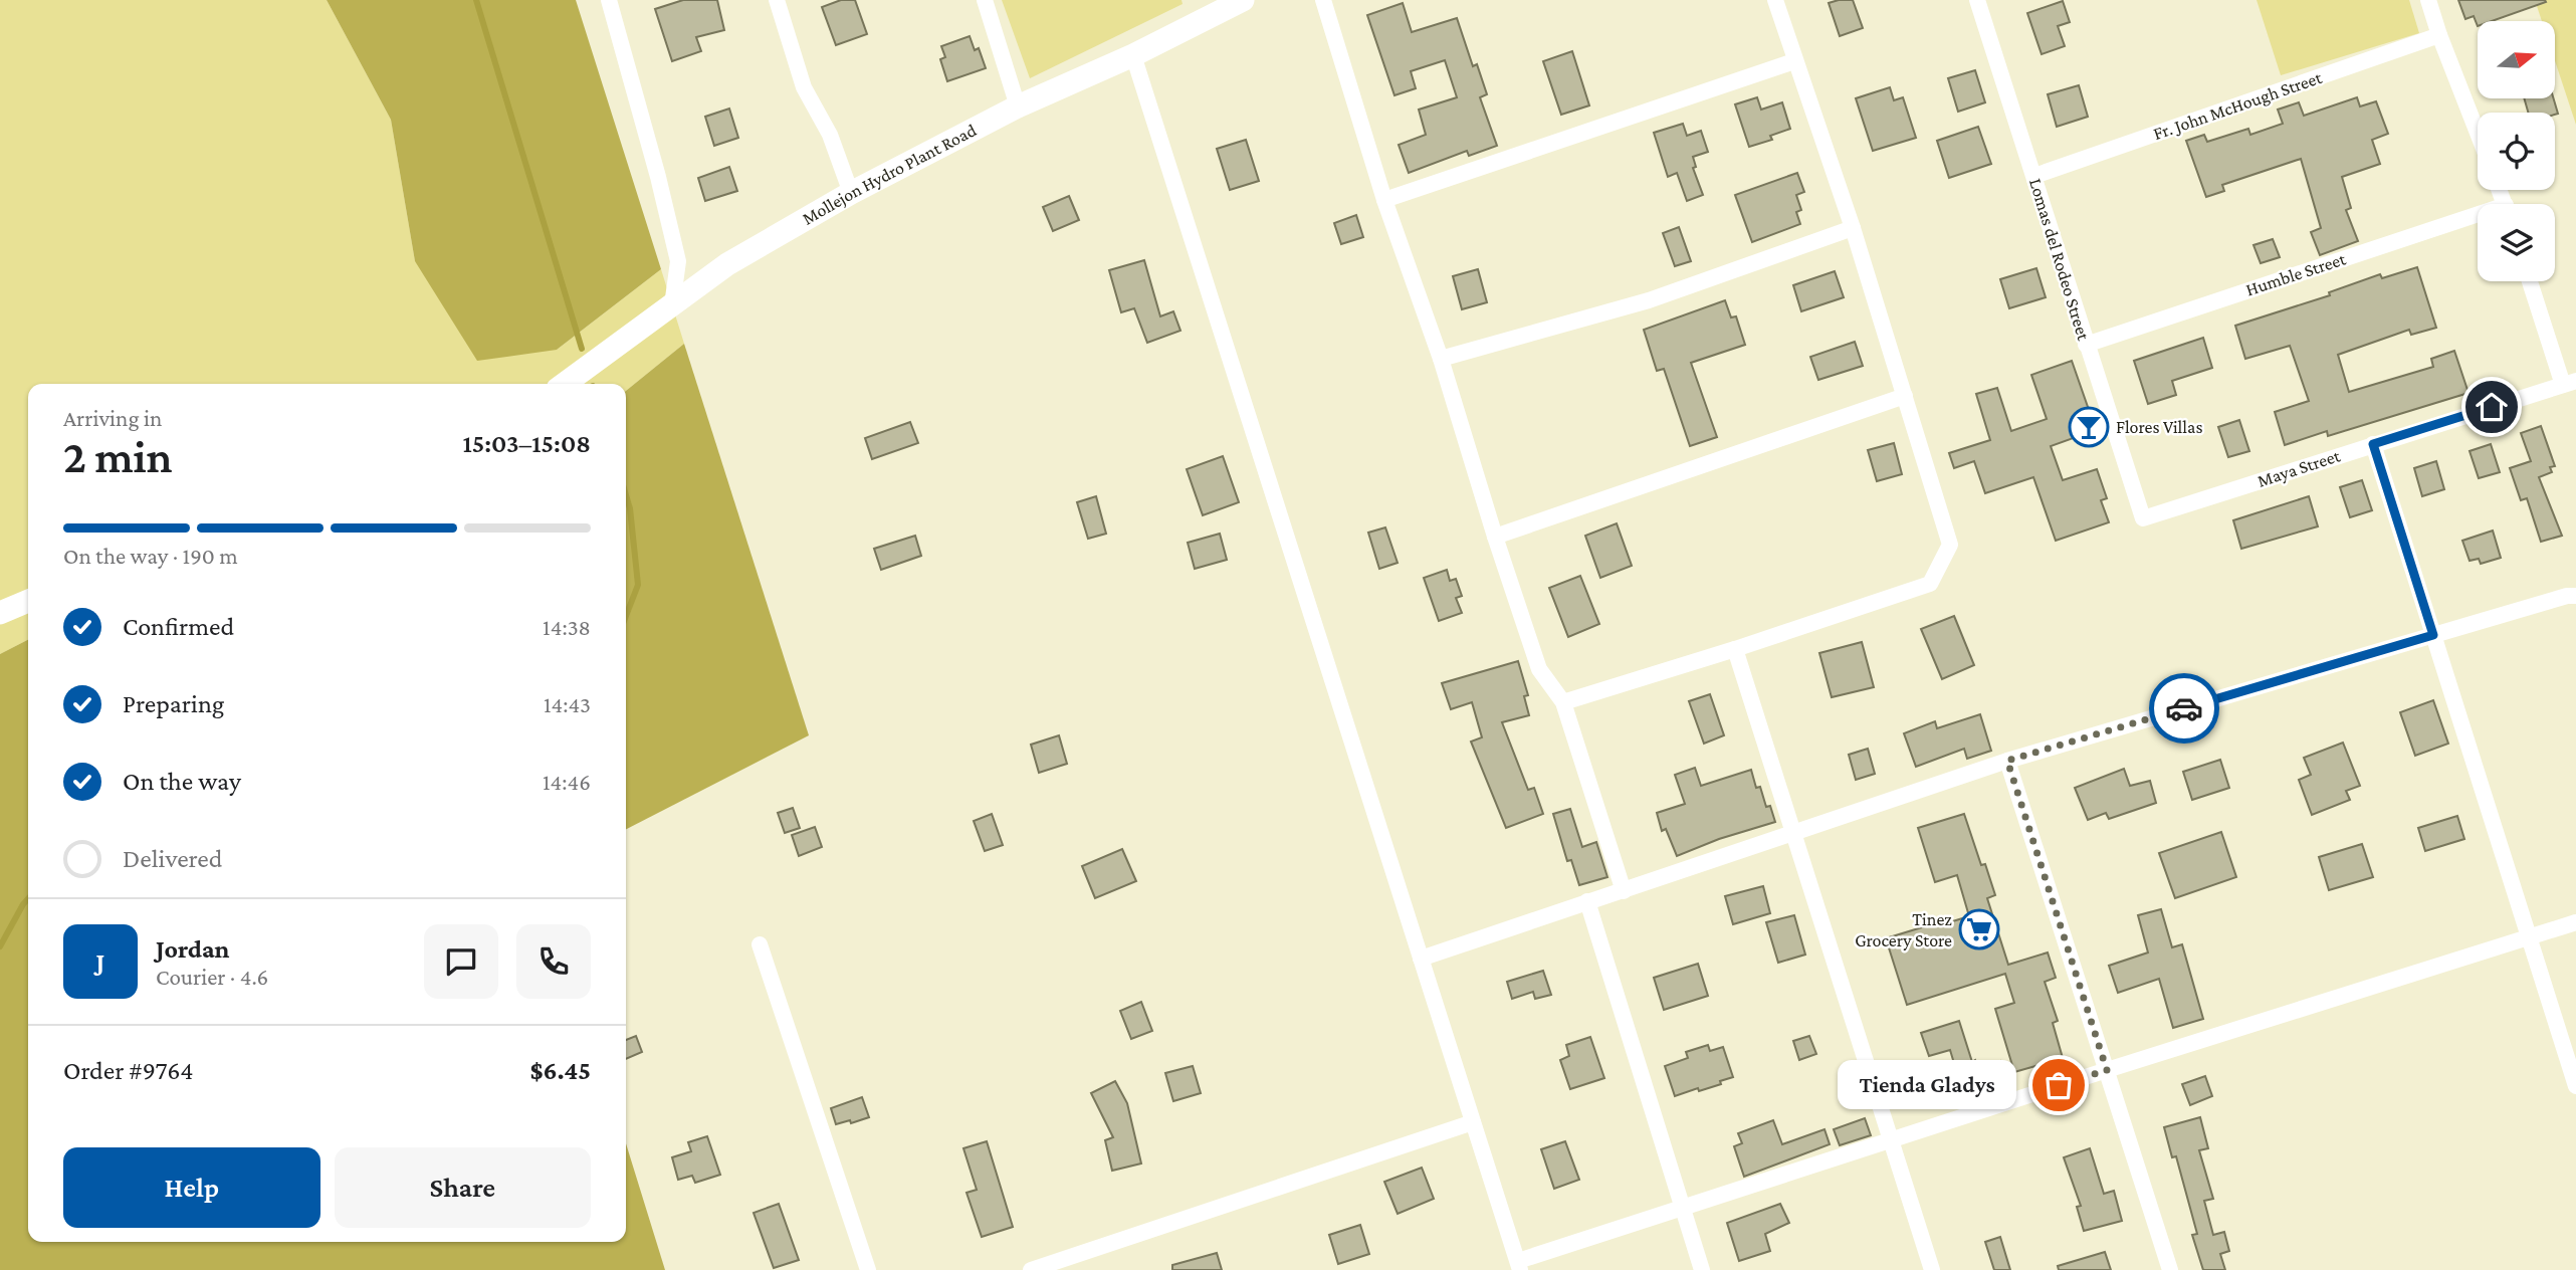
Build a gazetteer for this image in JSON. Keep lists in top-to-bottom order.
{
  "streets": {
    "street": [
      "Fr. John McHough Street",
      "Mollejon Hydro Plant Road",
      "Lomas del Rodeo Street",
      "Humble Street",
      "Maya Street"
    ]
  },
  "crossings": [
    ["Fr. John McHough Street", "Lomas del Rodeo Street"],
    ["Lomas del Rodeo Street", "Humble Street"],
    ["Lomas del Rodeo Street", "Maya Street"]
  ],
  "places": {
    "bar": ["Flores Villas"],
    "supermarket": ["Tinez Grocery Store"],
    "other": ["Tienda Gladys"]
  },
  "north": "right",
  "page": {
    "heading": ["2 min", "Arriving in", "15:03–15:08"],
    "panel": [
      "Jordan",
      "Courier · 4.6",
      "Order #9764",
      "$6.45"
    ],
    "bar": "On the way · 190 m",
    "list": [
      ["Confirmed", "14:38"],
      ["Preparing", "14:43"],
      ["On the way", "14:46"],
      "Delivered"
    ],
    "round": "J",
    "bubble": "Tienda Gladys",
    "buttons": ["Help", "Share"]
  }
}
